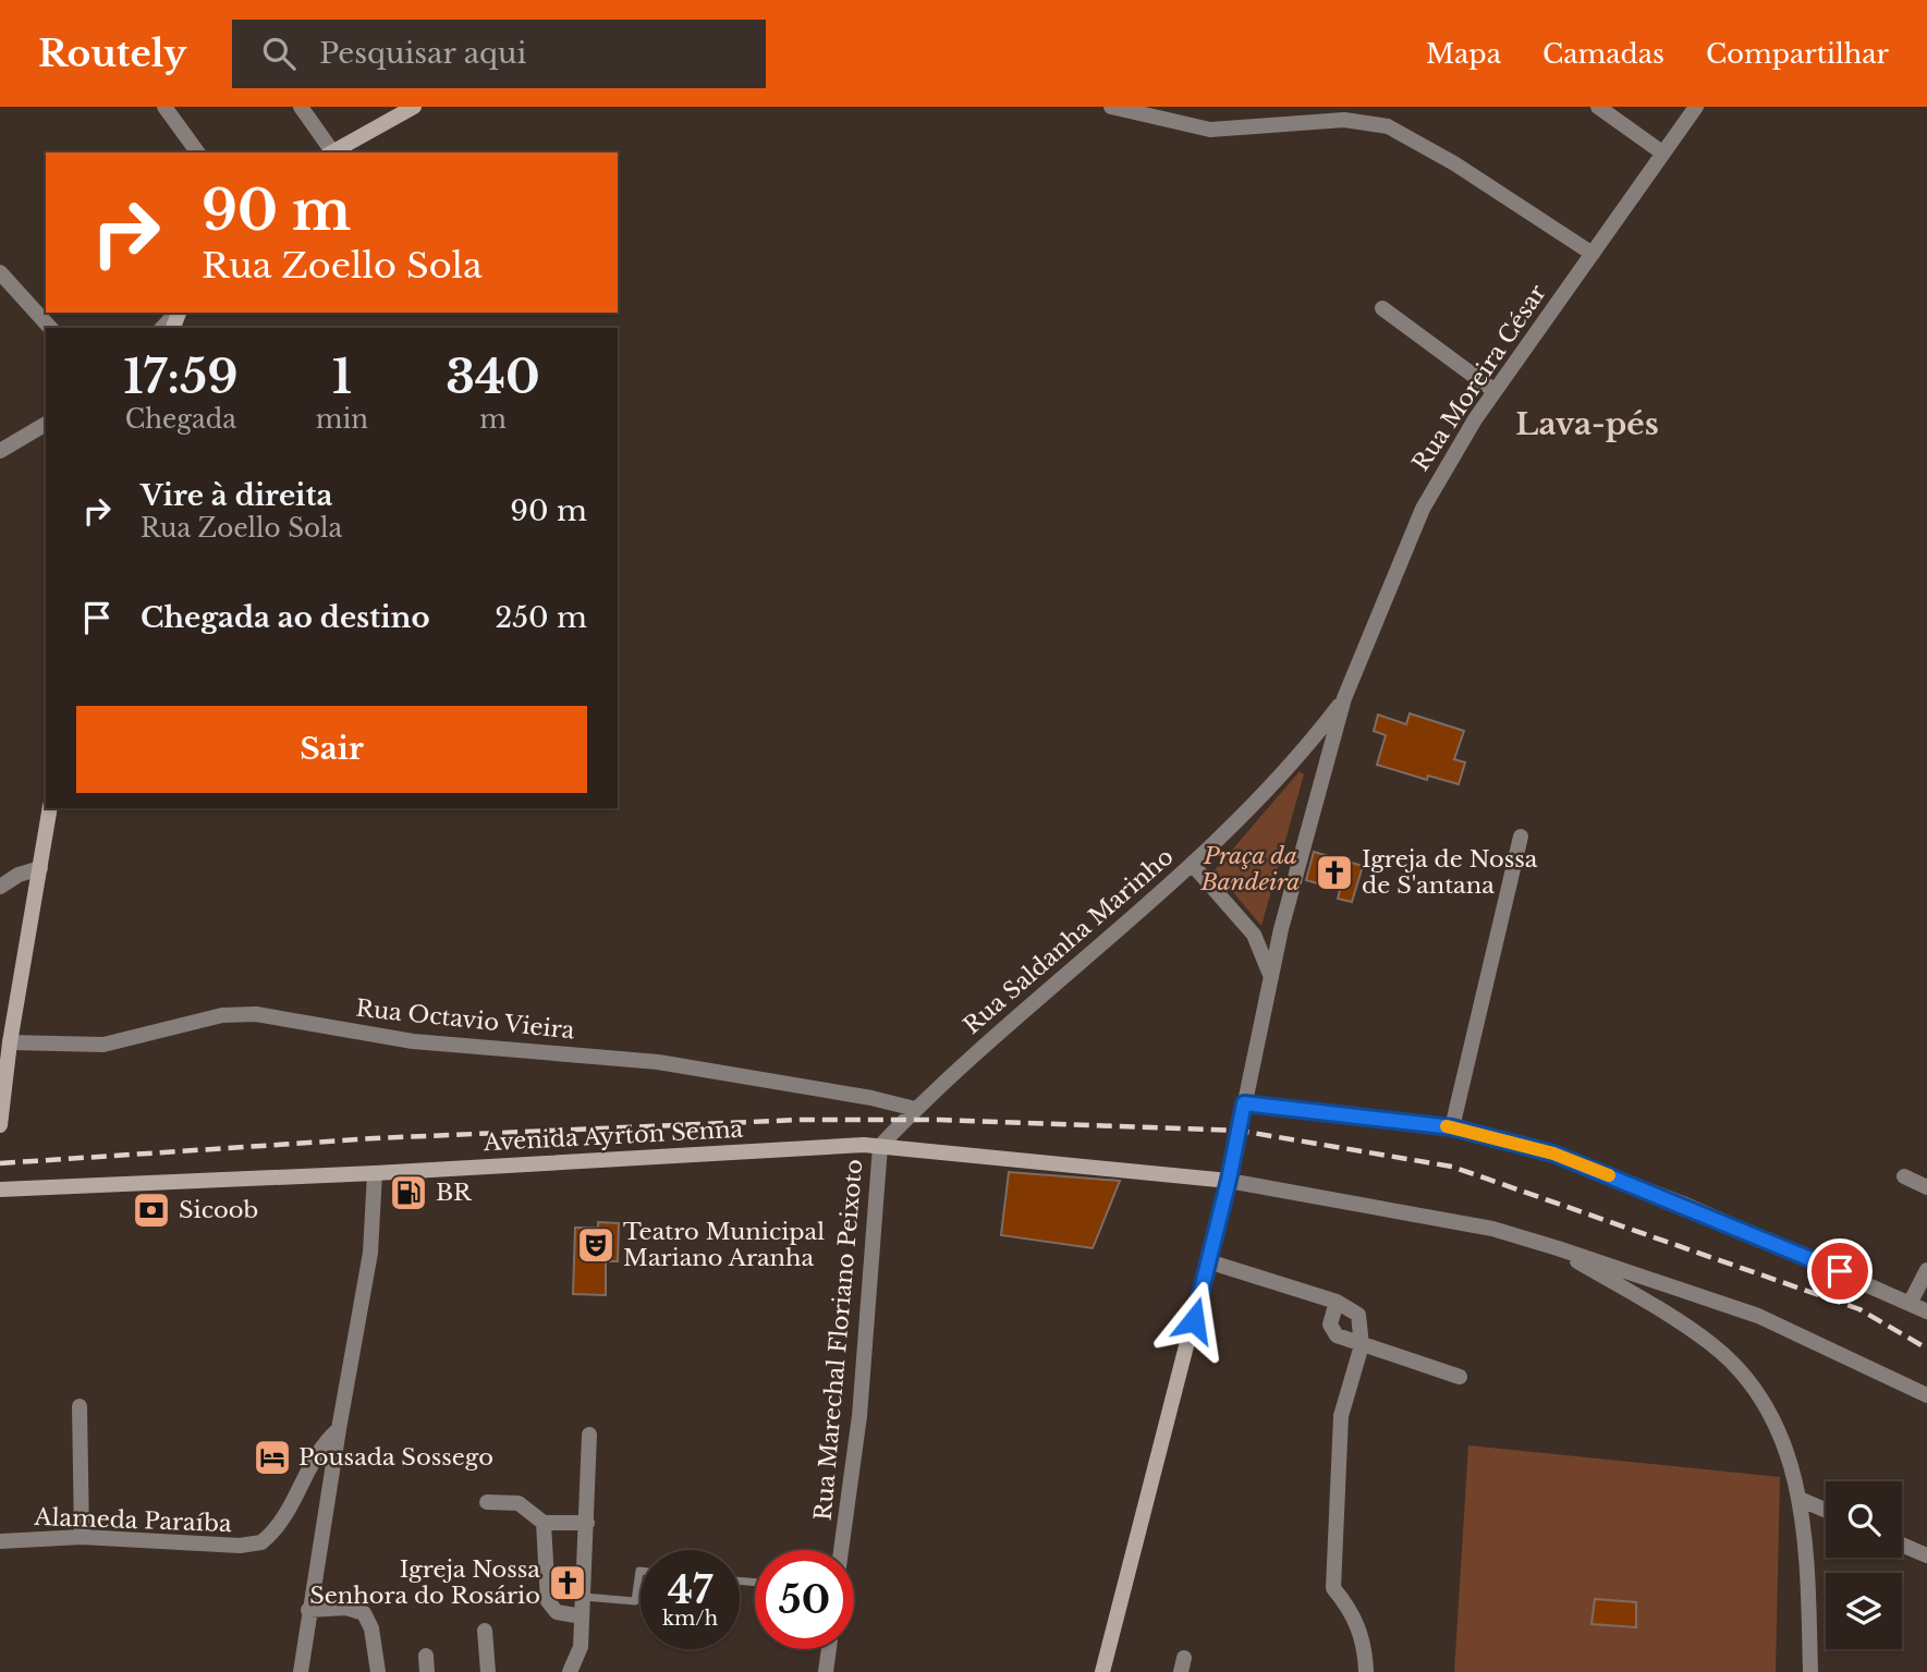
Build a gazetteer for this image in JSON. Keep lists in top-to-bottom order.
{
  "streets": {
    "main road": ["Avenida Ayrton Senna"],
    "street": [
      "Rua Moreira César",
      "Rua Saldanha Marinho",
      "Rua Octavio Vieira",
      "Rua Marechal Floriano Peixoto",
      "Alameda Paraíba"
    ]
  },
  "crossings": [
    ["Rua Moreira César", "Rua Saldanha Marinho"],
    ["Rua Saldanha Marinho", "Rua Octavio Vieira"],
    ["Rua Saldanha Marinho", "Avenida Ayrton Senna"],
    ["Rua Saldanha Marinho", "Rua Marechal Floriano Peixoto"],
    ["Avenida Ayrton Senna", "Rua Marechal Floriano Peixoto"]
  ],
  "districts": ["Lava-pés"],
  "parks": ["Praça da Bandeira"],
  "places": {
    "church": ["Igreja de Nossa de S'antana", "Igreja Nossa Senhora do Rosário"],
    "fuel station": ["BR"],
    "bank": ["Sicoob"],
    "theatre": ["Teatro Municipal Mariano Aranha"],
    "hotel": ["Pousada Sossego"]
  },
  "page": {
    "header": "Routely",
    "search": "Pesquisar aqui",
    "nav": ["Mapa", "Camadas", "Compartilhar"],
    "turn": ["90 m", "Rua Zoello Sola"],
    "eta": [
      "17:59",
      "Chegada",
      "1",
      "min",
      "340",
      "m"
    ],
    "list": [
      {
        "name": "Vire à direita",
        "note": "Rua Zoello Sola",
        "value": "90 m"
      },
      {
        "name": "Chegada ao destino",
        "value": "250 m"
      }
    ],
    "buttons": "Sair",
    "speed": "47 km/h",
    "limit": "50"
  }
}
